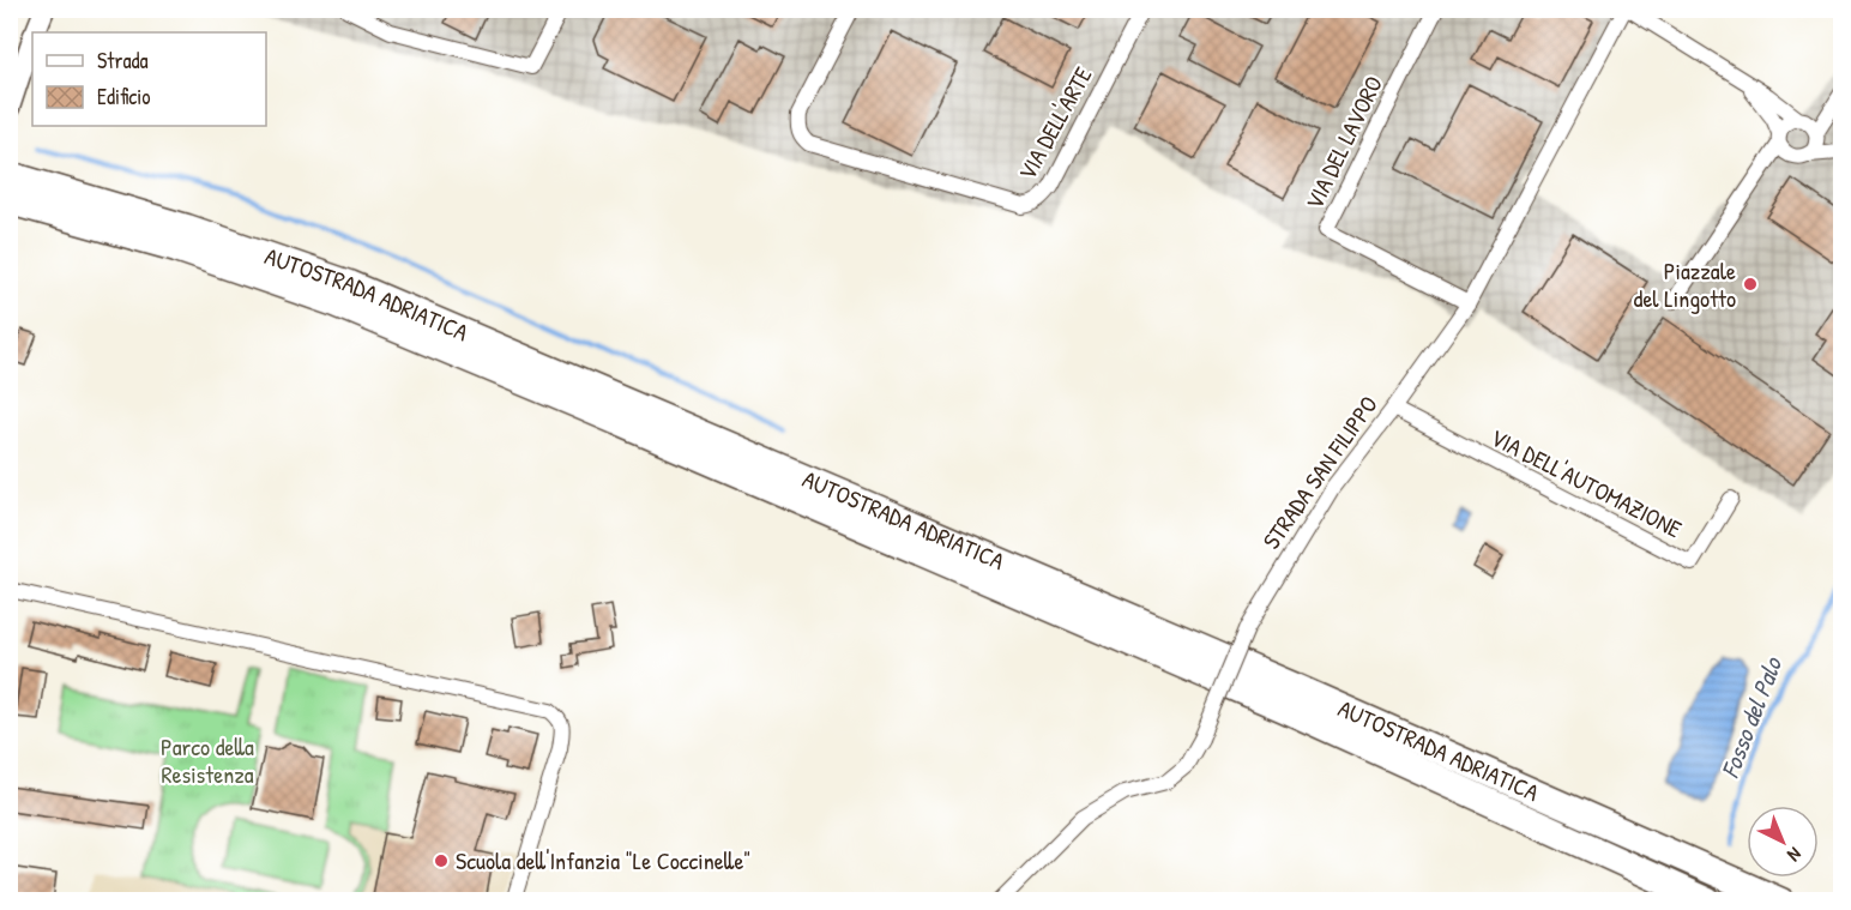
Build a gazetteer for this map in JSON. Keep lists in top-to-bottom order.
{
  "streets": {
    "highway": ["AUTOSTRADA ADRIATICA"],
    "street": [
      "VIA DELL'ARTE",
      "VIA DEL LAVORO",
      "STRADA SAN FILIPPO",
      "VIA DELL'AUTOMAZIONE"
    ]
  },
  "crossings": [
    ["VIA DEL LAVORO", "STRADA SAN FILIPPO"],
    ["STRADA SAN FILIPPO", "VIA DELL'AUTOMAZIONE"]
  ],
  "water": ["Fosso del Palo"],
  "parks": ["Parco della Resistenza"],
  "places": ["Piazzale del Lingotto", "Scuola dell'Infanzia \"Le Coccinelle\""],
  "legend": ["Strada", "Edificio"],
  "north": "bottom right"
}
